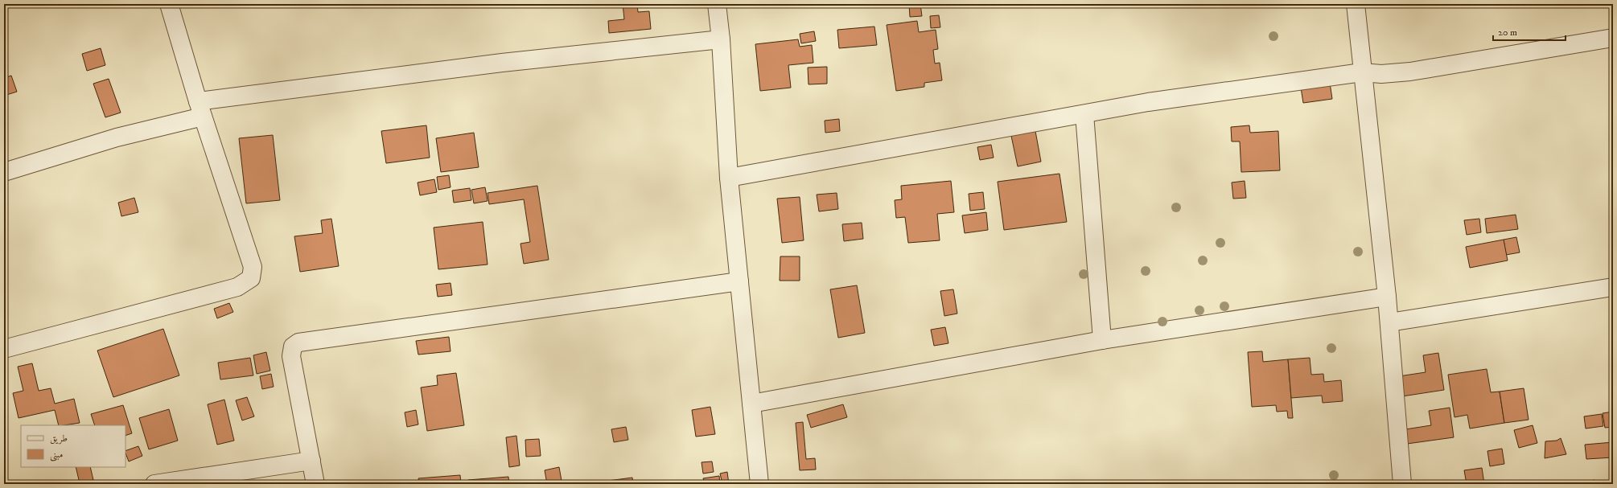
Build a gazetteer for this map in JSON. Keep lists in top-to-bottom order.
{
  "legend": ["طريق", "مبنى"],
  "scale_bar": "20 m"
}
